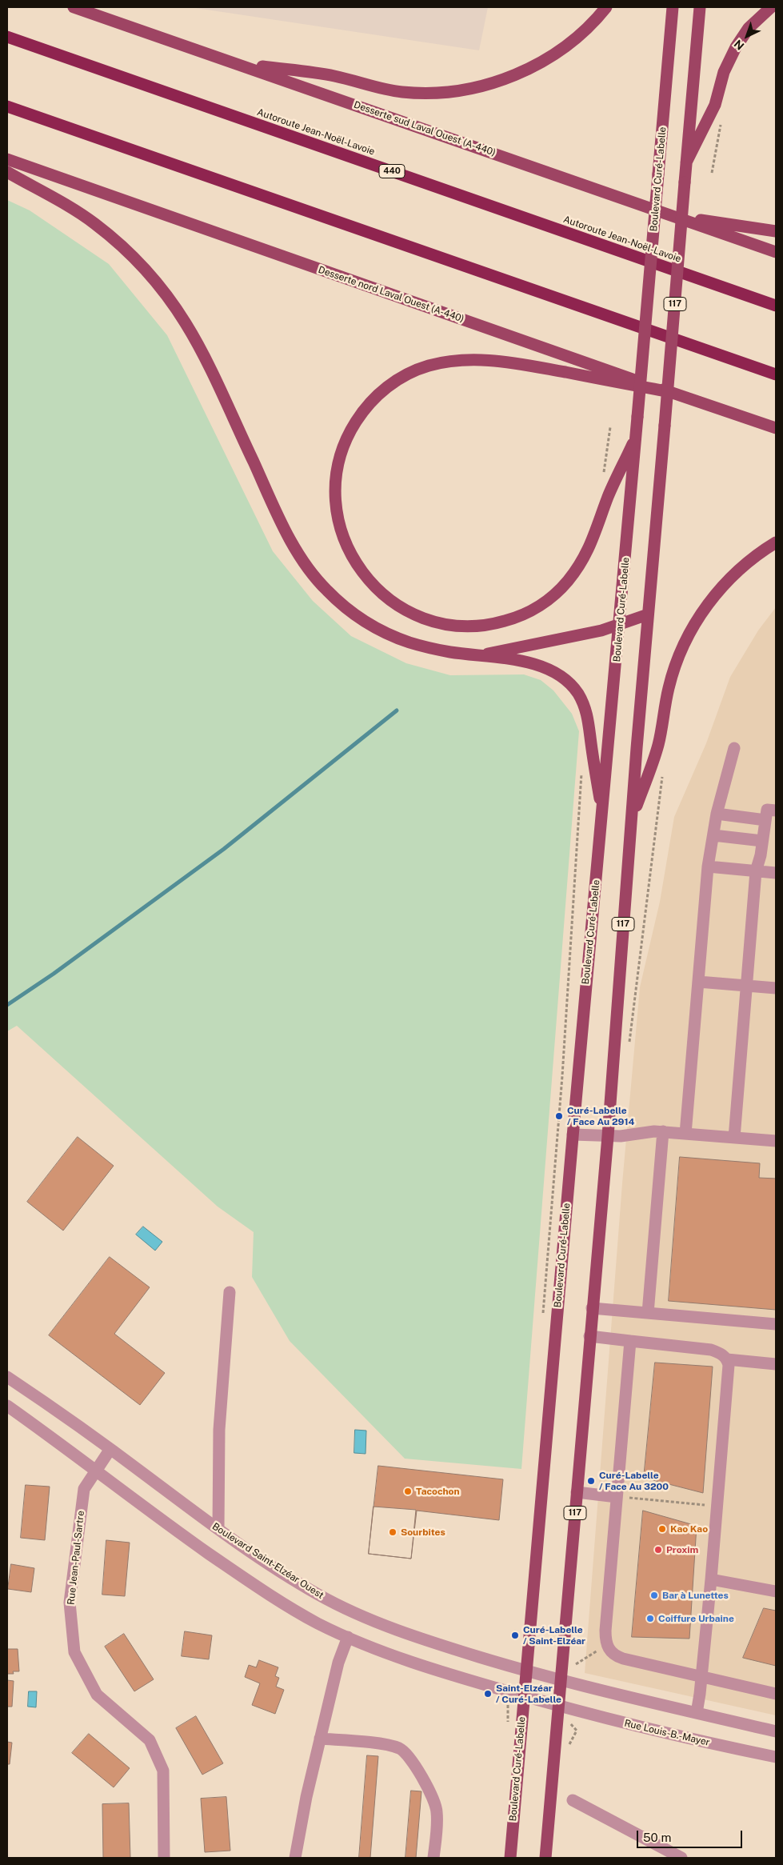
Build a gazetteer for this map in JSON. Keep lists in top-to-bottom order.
{
  "streets": {
    "highway": ["Autoroute Jean-Noël-Lavoie", "440"],
    "main road": [
      "Desserte sud Laval Ouest (A-440)",
      "Boulevard Curé-Labelle",
      "Desserte nord Laval Ouest (A-440)",
      "117"
    ],
    "street": ["Rue Jean-Paul-Sartre", "Boulevard Saint-Elzéar Ouest", "Rue Louis-B.-Mayer"]
  },
  "crossings": [
    ["Boulevard Curé-Labelle", "Boulevard Saint-Elzéar Ouest"],
    ["117", "Boulevard Saint-Elzéar Ouest"],
    ["117", "Rue Louis-B.-Mayer"],
    ["Rue Jean-Paul-Sartre", "Boulevard Saint-Elzéar Ouest"]
  ],
  "places": [
    "Curé-Labelle / Face Au 2914",
    "Curé-Labelle / Face Au 3200",
    "Tacochon",
    "Kao Kao",
    "Sourbites",
    "Proxim",
    "Bar à Lunettes",
    "Coiffure Urbaine",
    "Curé-Labelle / Saint-Elzéar",
    "Saint-Elzéar / Curé-Labelle"
  ],
  "scale_bar": "50 m",
  "north": "bottom left"
}
